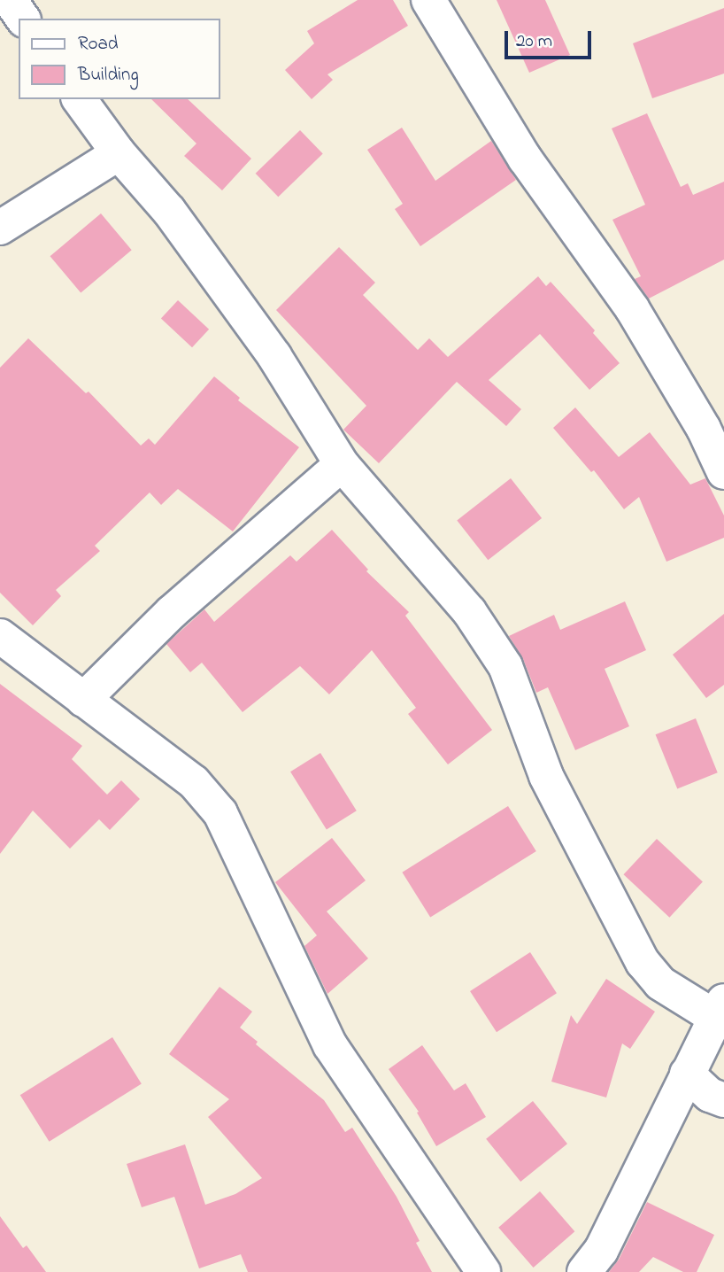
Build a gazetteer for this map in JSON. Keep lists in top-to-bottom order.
{
  "legend": ["Road", "Building"],
  "scale_bar": "20 m"
}
